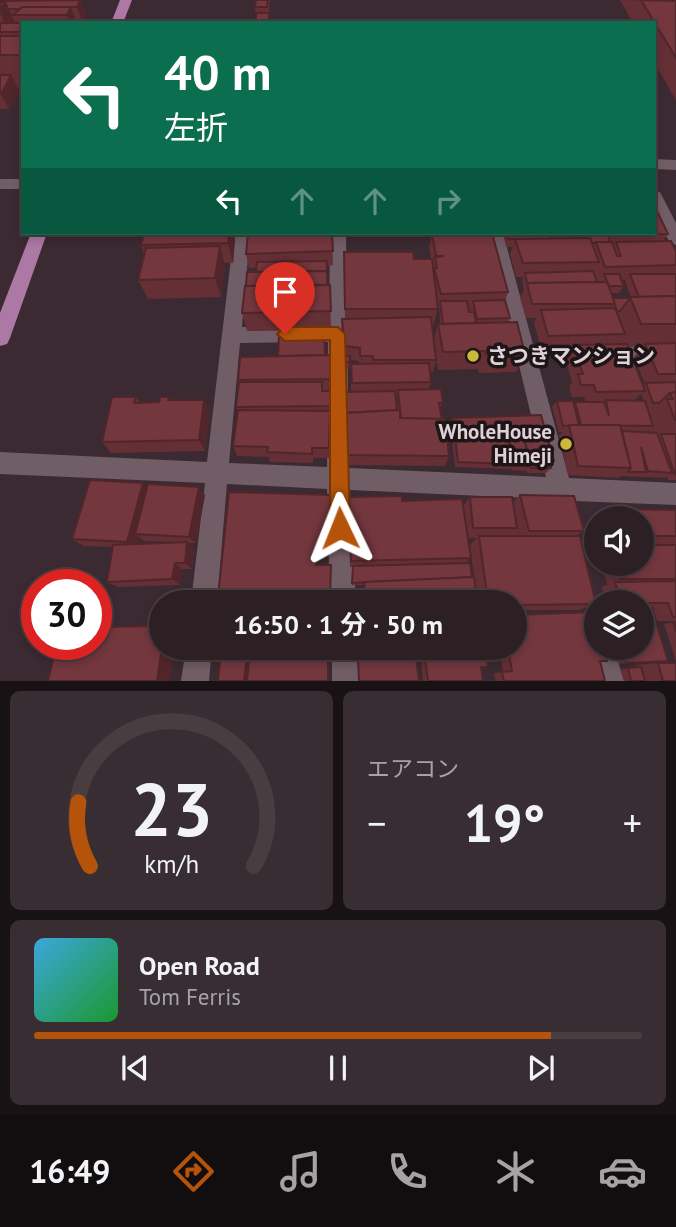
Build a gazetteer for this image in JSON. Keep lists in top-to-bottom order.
{
  "places": ["さつきマンション", "WholeHouse Himeji"],
  "page": {
    "turn": ["40 m", "左折"],
    "limit": "30",
    "trip": "16:50 · 1 分 · 50 m",
    "tile": "エアコン",
    "heat": ["−", "19°", "+"],
    "song": ["Open Road", "Tom Ferris"],
    "tabs": "16:49",
    "gauge": ["23", "km/h"]
  }
}
